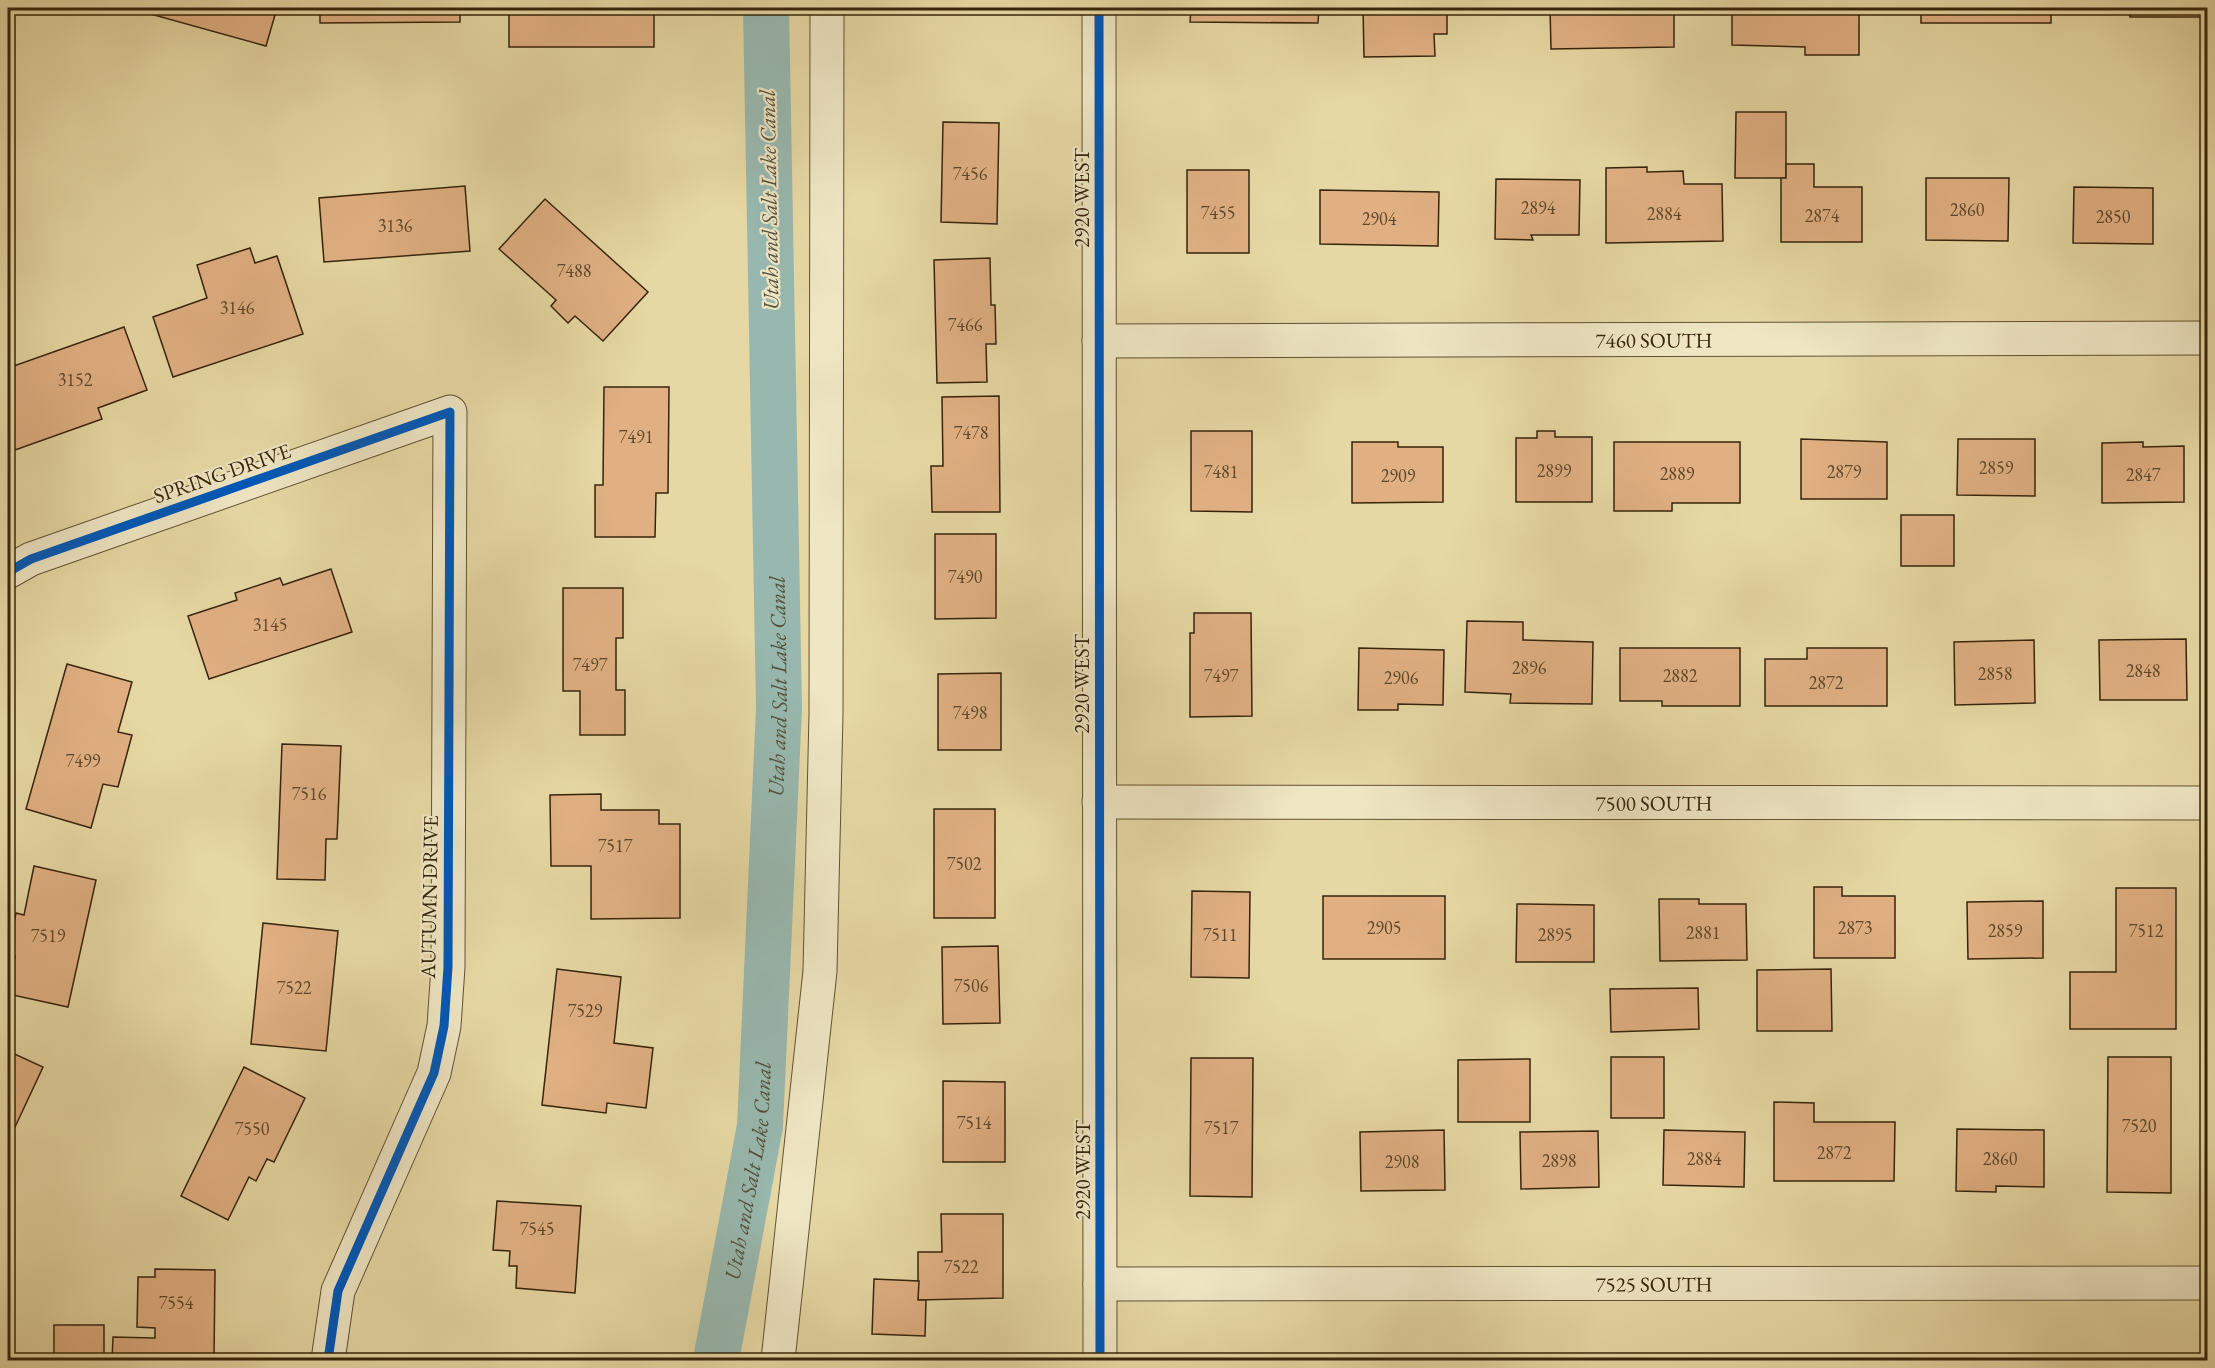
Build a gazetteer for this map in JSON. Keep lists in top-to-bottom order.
{
  "streets": {
    "street": [
      "2920 WEST",
      "7460 SOUTH",
      "SPRING DRIVE",
      "7500 SOUTH",
      "AUTUMN DRIVE",
      "7525 SOUTH"
    ]
  },
  "crossings": [
    ["2920 WEST", "7460 SOUTH"],
    ["2920 WEST", "7500 SOUTH"],
    ["2920 WEST", "7525 SOUTH"],
    ["SPRING DRIVE", "AUTUMN DRIVE"]
  ],
  "water": ["Utah and Salt Lake Canal"],
  "house_numbers": [
    "7456",
    "2894",
    "2860",
    "7455",
    "2884",
    "2874",
    "2850",
    "2904",
    "3136",
    "7488",
    "3146",
    "7466",
    "3152",
    "7478",
    "7491",
    "2859",
    "2899",
    "7481",
    "2879",
    "2889",
    "2847",
    "2909",
    "7490",
    "3145",
    "7497",
    "2896",
    "2848",
    "2858",
    "7497",
    "2882",
    "2906",
    "2872",
    "7498",
    "7499",
    "7516",
    "7517",
    "7502",
    "2905",
    "2873",
    "2859",
    "7512",
    "2881",
    "7511",
    "2895",
    "7519",
    "7506",
    "7522",
    "7529",
    "7514",
    "7520",
    "7517",
    "7550",
    "2872",
    "2884",
    "2860",
    "2898",
    "2908",
    "7545",
    "7522",
    "7554"
  ]
}
